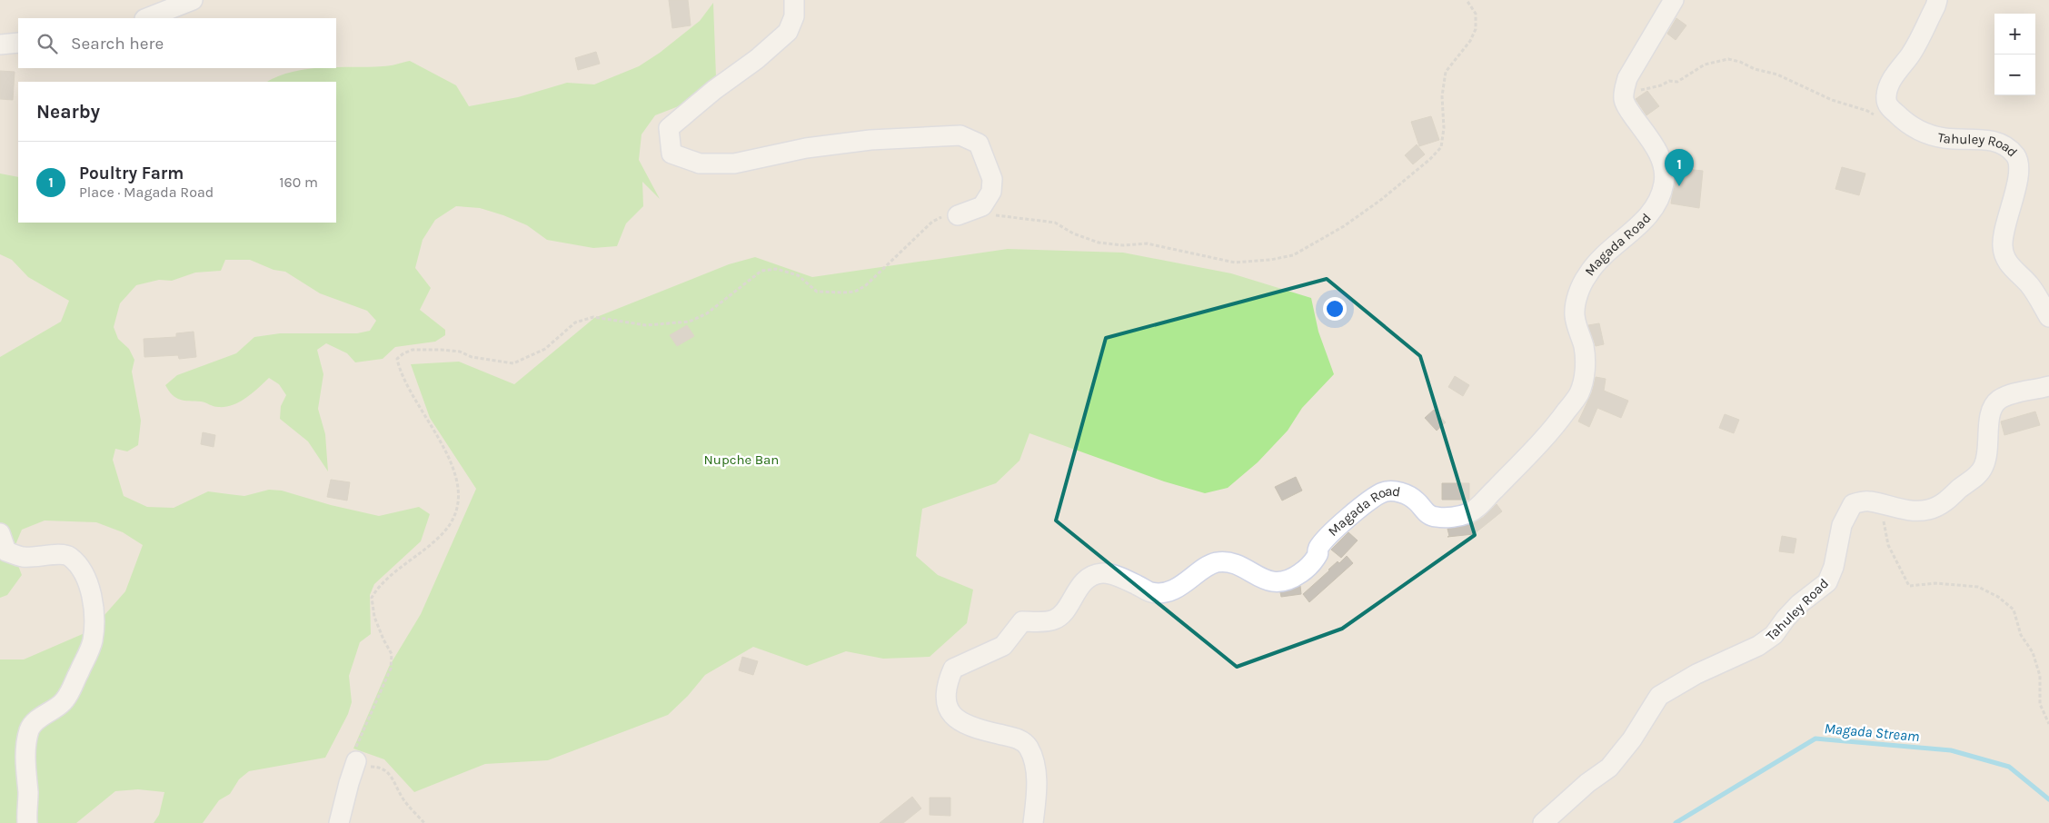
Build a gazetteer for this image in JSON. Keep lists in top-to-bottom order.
{
  "streets": {
    "street": ["Tahuley Road", "Magada Road"]
  },
  "water": ["Magada Stream"],
  "parks": ["Nupche Ban"],
  "page": {
    "map_buttons": ["+", "−"],
    "search": "Search here",
    "heading": "Nearby",
    "list": [
      {
        "mark": "1",
        "name": "Poultry Farm",
        "note": "Place · Magada Road",
        "value": "160 m"
      }
    ],
    "pins": "1"
  }
}
